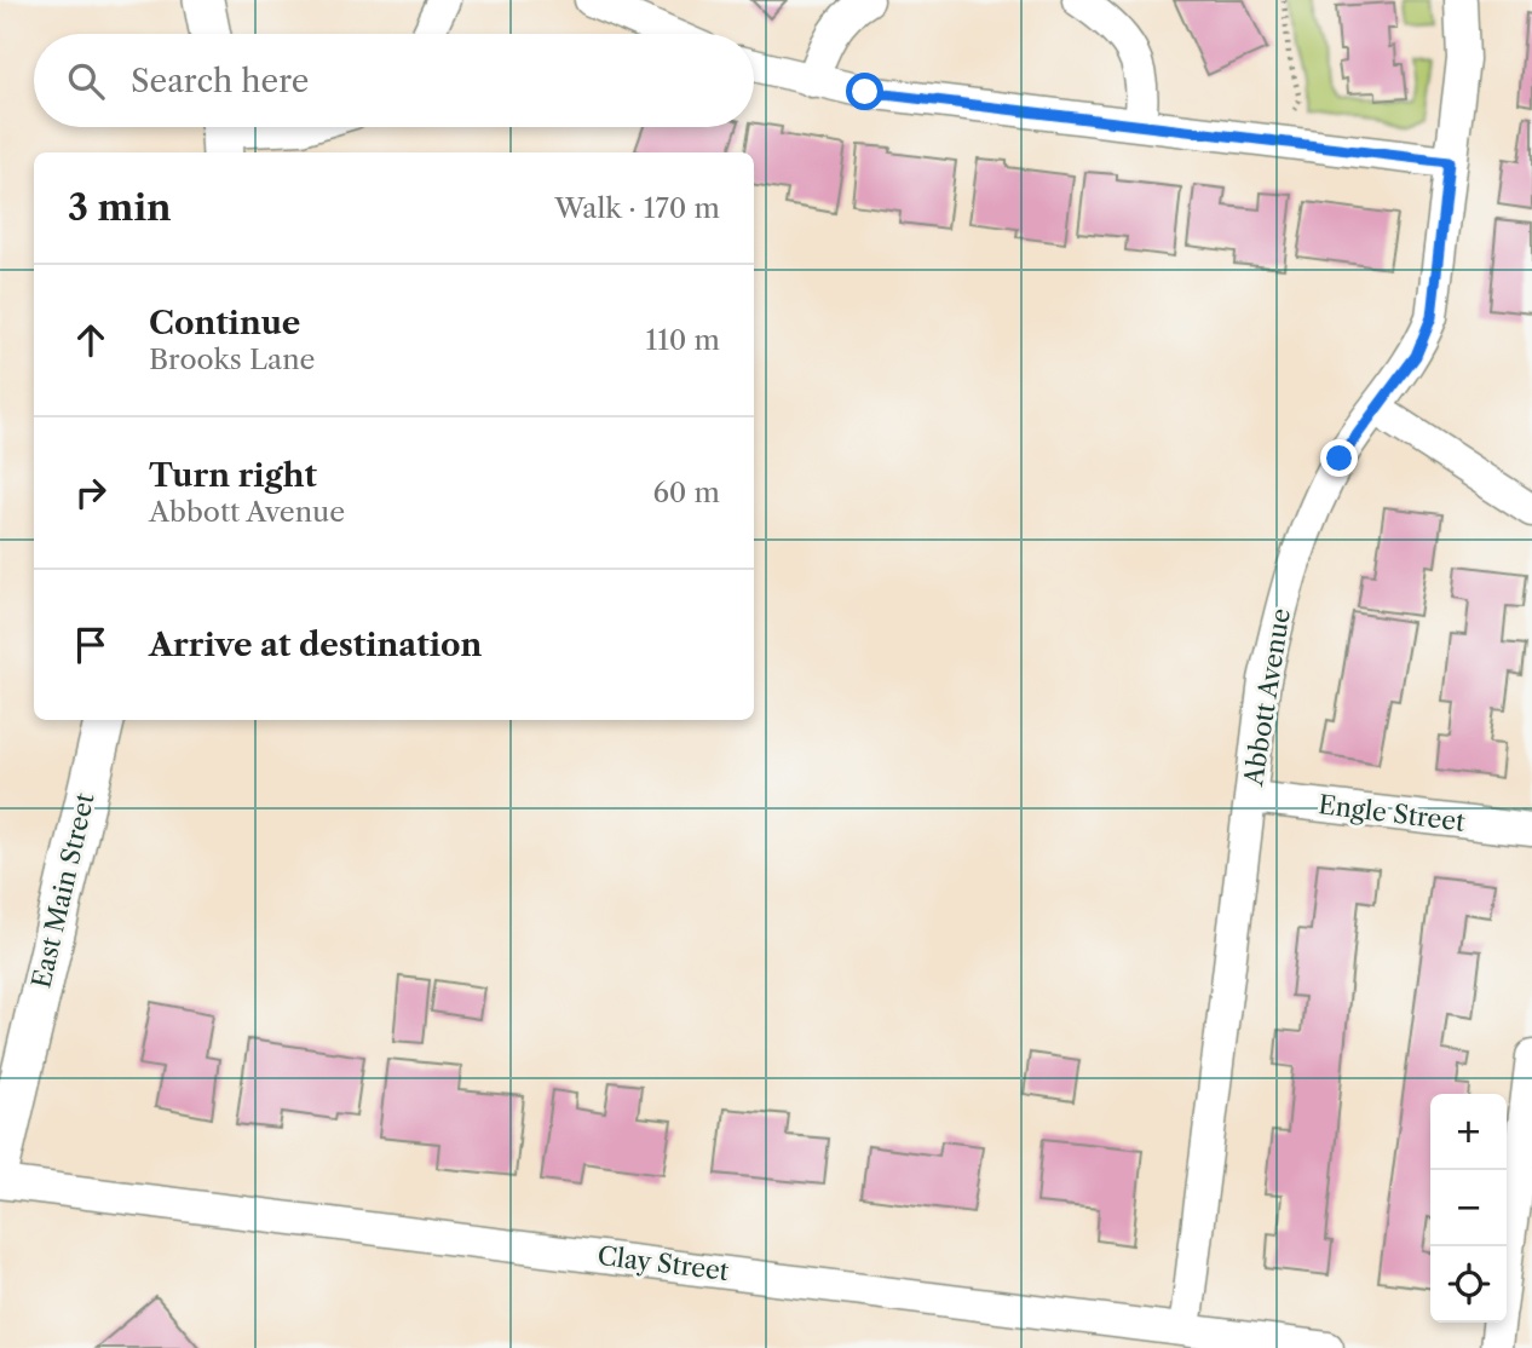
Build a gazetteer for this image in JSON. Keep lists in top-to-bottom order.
{
  "streets": {
    "street": [
      "Abbott Avenue",
      "Engle Street",
      "East Main Street",
      "Clay Street"
    ]
  },
  "crossings": [
    ["Abbott Avenue", "Engle Street"],
    ["Abbott Avenue", "Clay Street"]
  ],
  "page": {
    "search": "Search here",
    "heading": ["3 min", "Walk · 170 m"],
    "list": [
      ["Continue", "Brooks Lane", "110 m"],
      ["Turn right", "Abbott Avenue", "60 m"],
      "Arrive at destination"
    ],
    "map_buttons": ["+", "−"]
  }
}
